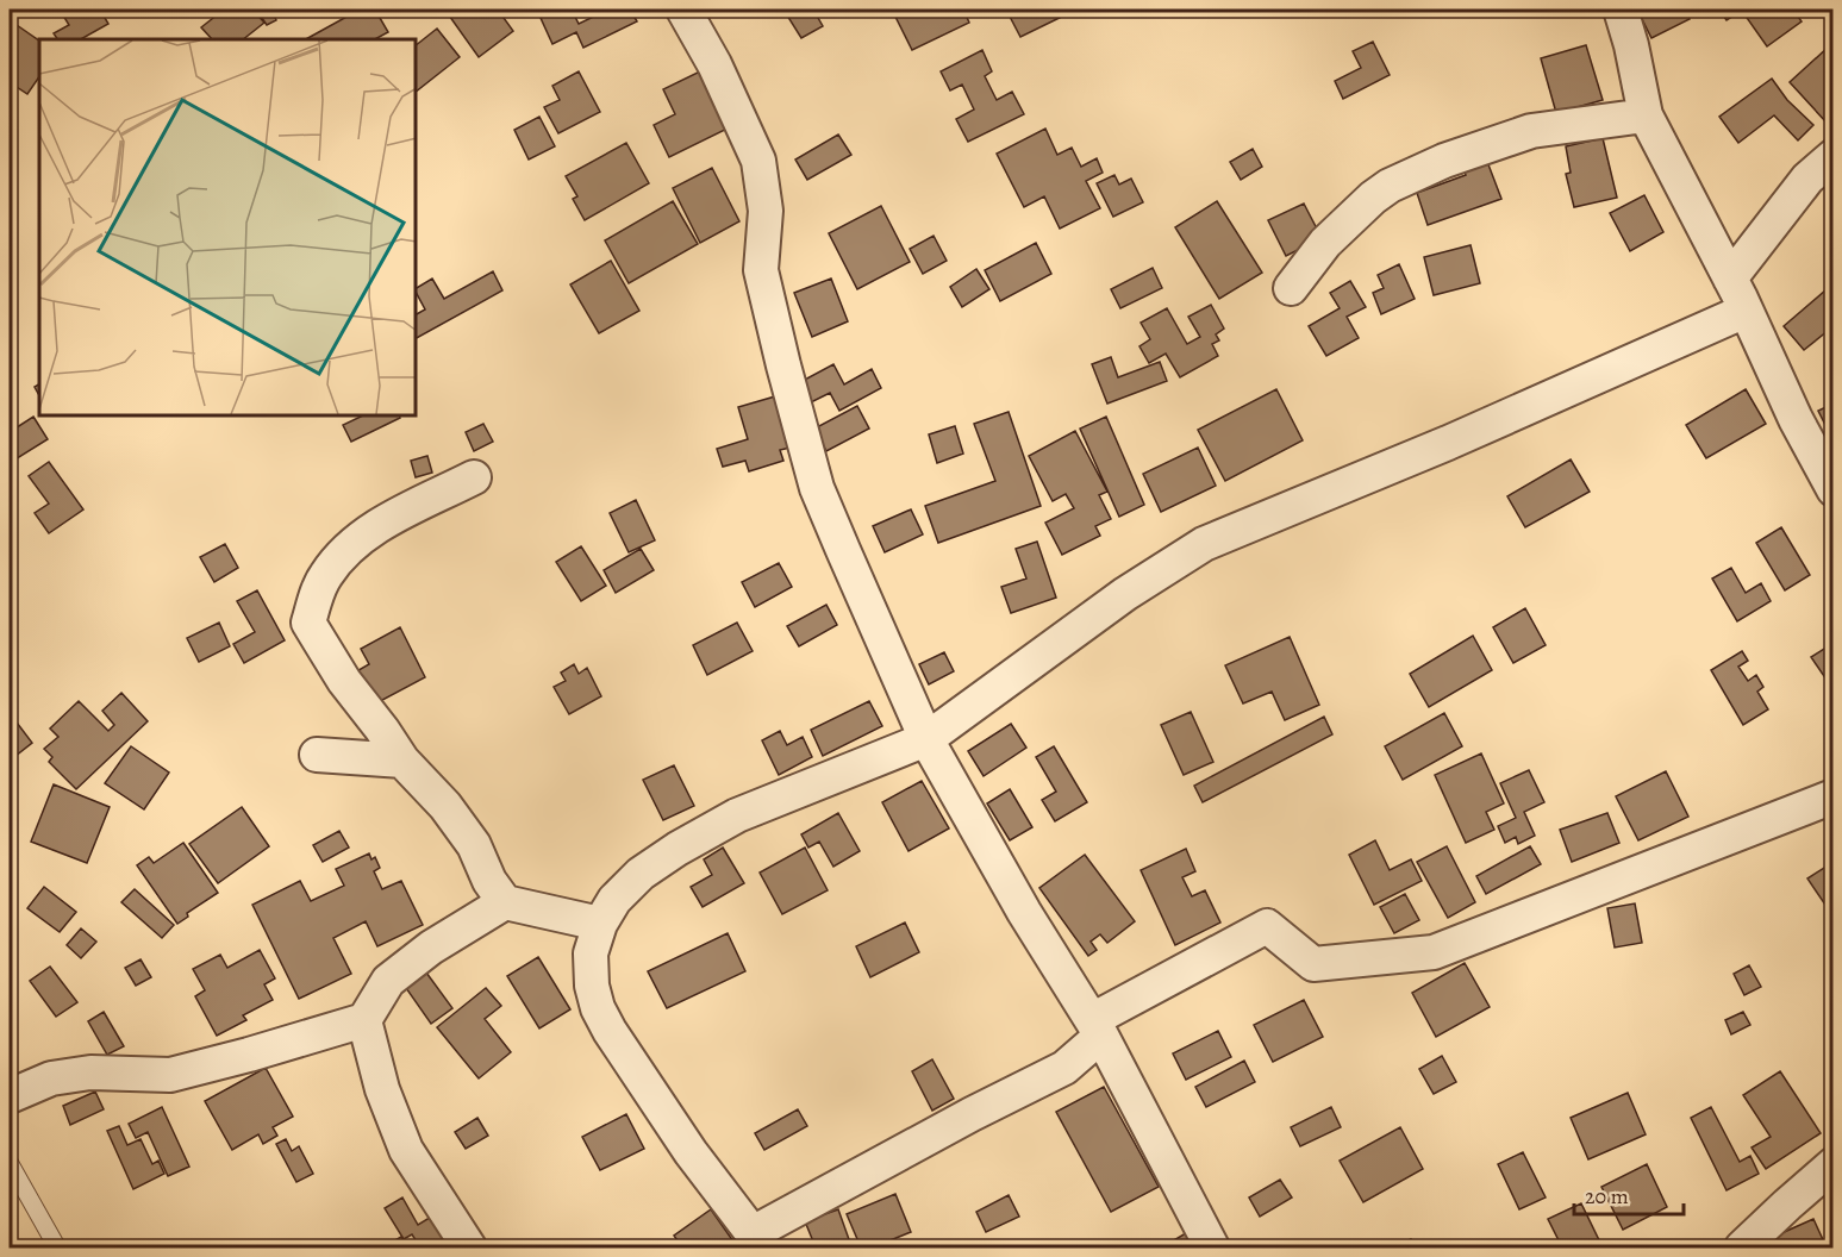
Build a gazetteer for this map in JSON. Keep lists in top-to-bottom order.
{
  "scale_bar": "20 m"
}
